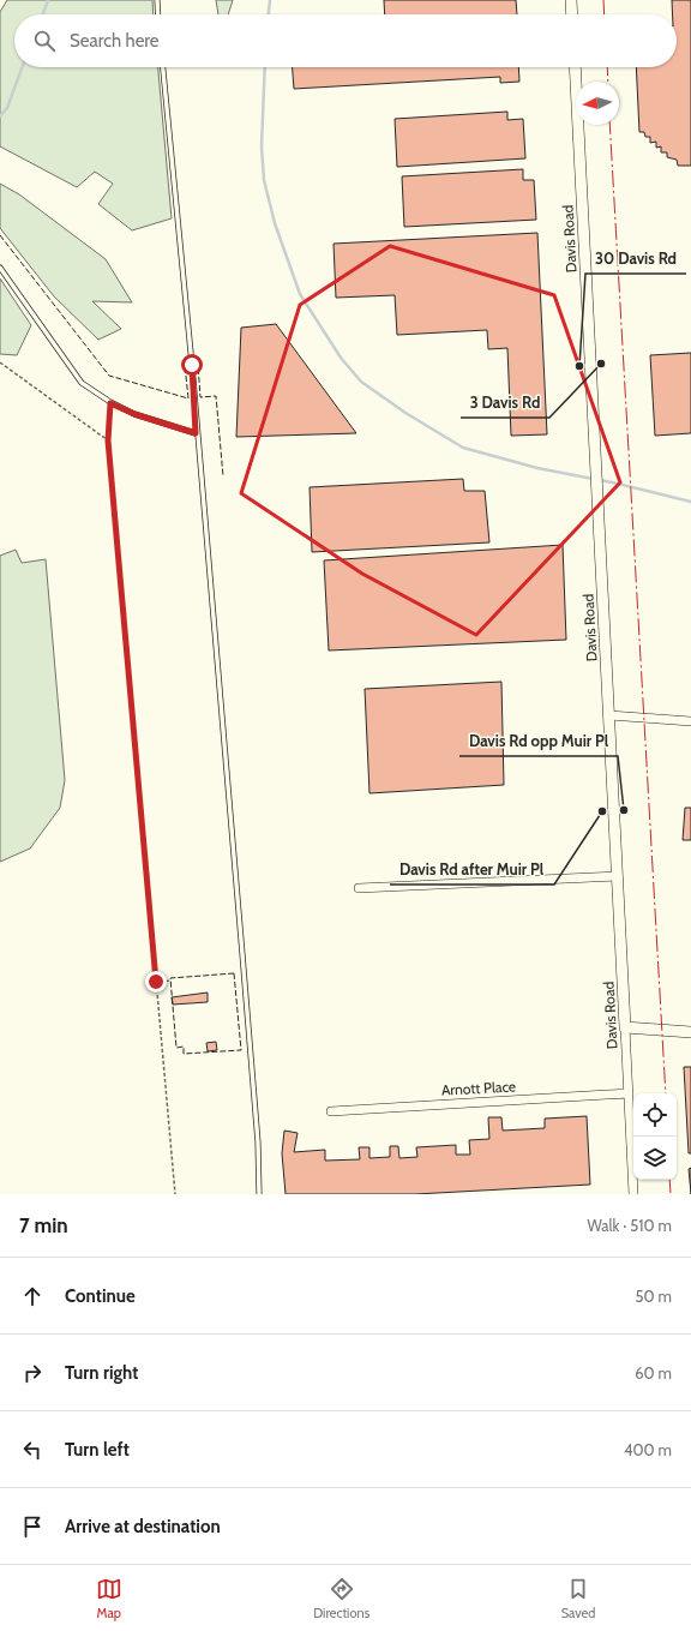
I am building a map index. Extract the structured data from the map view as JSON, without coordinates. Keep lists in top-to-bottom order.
{
  "streets": {
    "street": ["Davis Road", "Arnott Place"]
  },
  "crossings": [
    ["Davis Road", "Arnott Place"]
  ],
  "places": [
    "3 Davis Rd",
    "30 Davis Rd",
    "Davis Rd opp Muir Pl",
    "Davis Rd after Muir Pl"
  ],
  "north": "left",
  "page": {
    "search": "Search here",
    "heading": ["7 min", "Walk · 510 m"],
    "list": [
      ["Continue", "50 m"],
      ["Turn right", "60 m"],
      ["Turn left", "400 m"],
      "Arrive at destination"
    ],
    "nav": ["Map", "Directions", "Saved"]
  }
}
